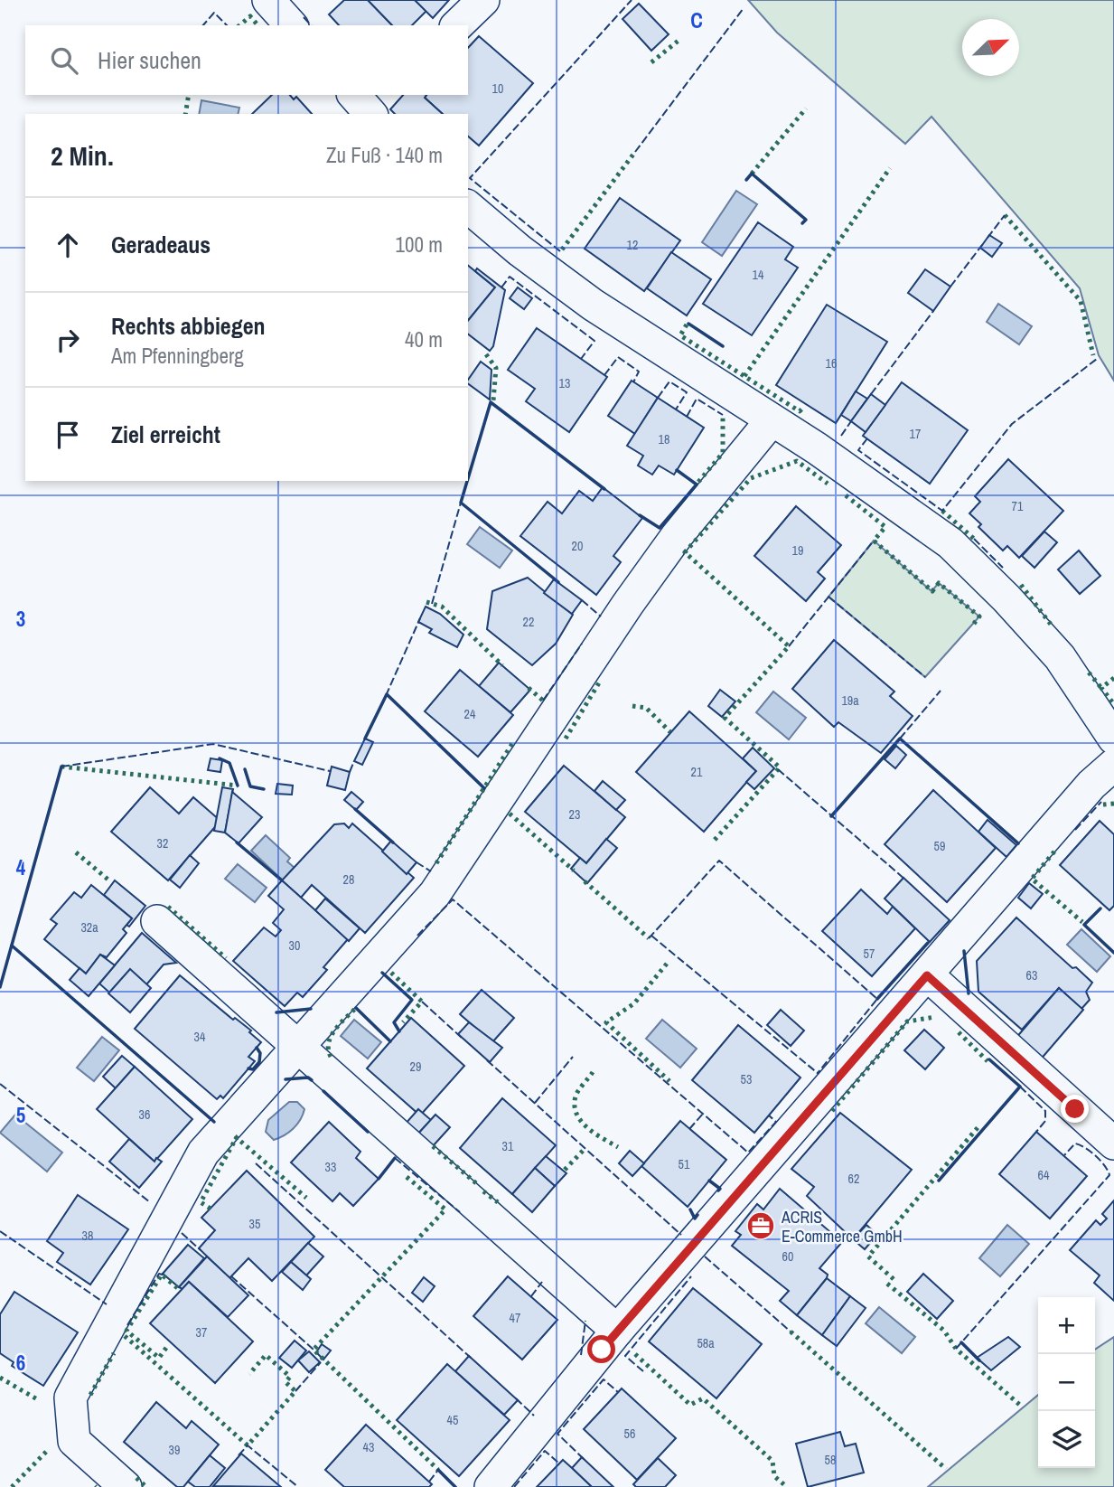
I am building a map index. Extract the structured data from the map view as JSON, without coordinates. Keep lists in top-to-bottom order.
{
  "places": {
    "office": ["ACRIS E-Commerce GmbH"]
  },
  "house_numbers": [
    "10",
    "12",
    "14",
    "16",
    "13",
    "17",
    "18",
    "71",
    "20",
    "19",
    "22",
    "19a",
    "24",
    "21",
    "23",
    "32",
    "59",
    "28",
    "32a",
    "30",
    "57",
    "63",
    "34",
    "29",
    "53",
    "36",
    "31",
    "51",
    "33",
    "64",
    "62",
    "35",
    "38",
    "60",
    "47",
    "37",
    "58a",
    "45",
    "56",
    "43",
    "39",
    "58"
  ],
  "north": "top right",
  "page": {
    "search": "Hier suchen",
    "heading": ["2 Min.", "Zu Fuß · 140 m"],
    "list": [
      ["Geradeaus", "100 m"],
      ["Rechts abbiegen", "Am Pfenningberg", "40 m"],
      "Ziel erreicht"
    ],
    "map_buttons": ["+", "−"]
  },
  "grid": {
    "columns": ["C"],
    "rows": [
      "3",
      "4",
      "5",
      "6"
    ]
  }
}
